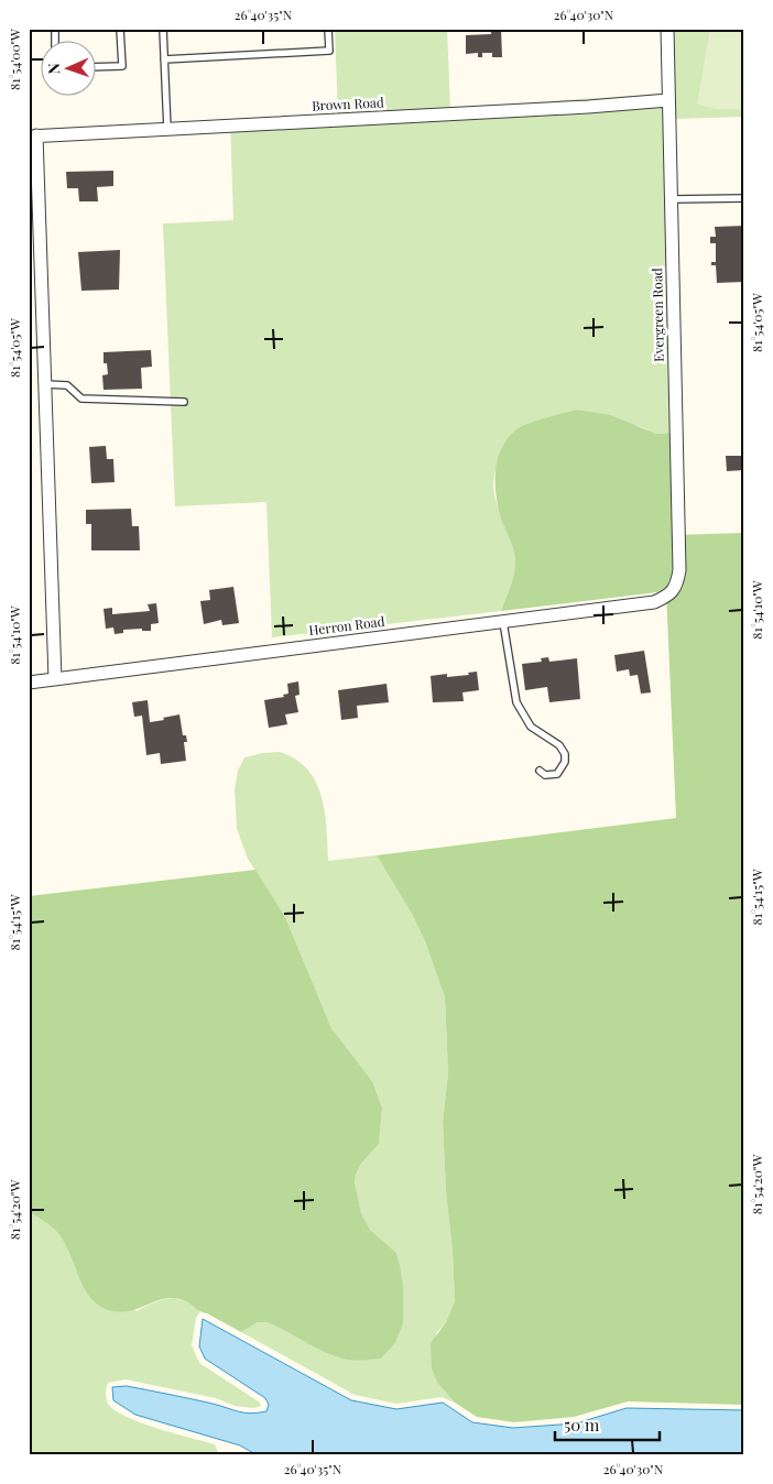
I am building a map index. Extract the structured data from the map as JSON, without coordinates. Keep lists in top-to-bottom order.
{
  "streets": {
    "street": ["Brown Road", "Evergreen Road", "Herron Road"]
  },
  "crossings": [
    ["Brown Road", "Evergreen Road"],
    ["Evergreen Road", "Herron Road"]
  ],
  "scale_bar": "50 m",
  "north": "left",
  "coordinates": [
    "26°40'35\"N",
    "26°40'30\"N",
    "81°54'00\"W",
    "81°54'05\"W",
    "81°54'10\"W",
    "81°54'15\"W",
    "81°54'20\"W"
  ]
}
